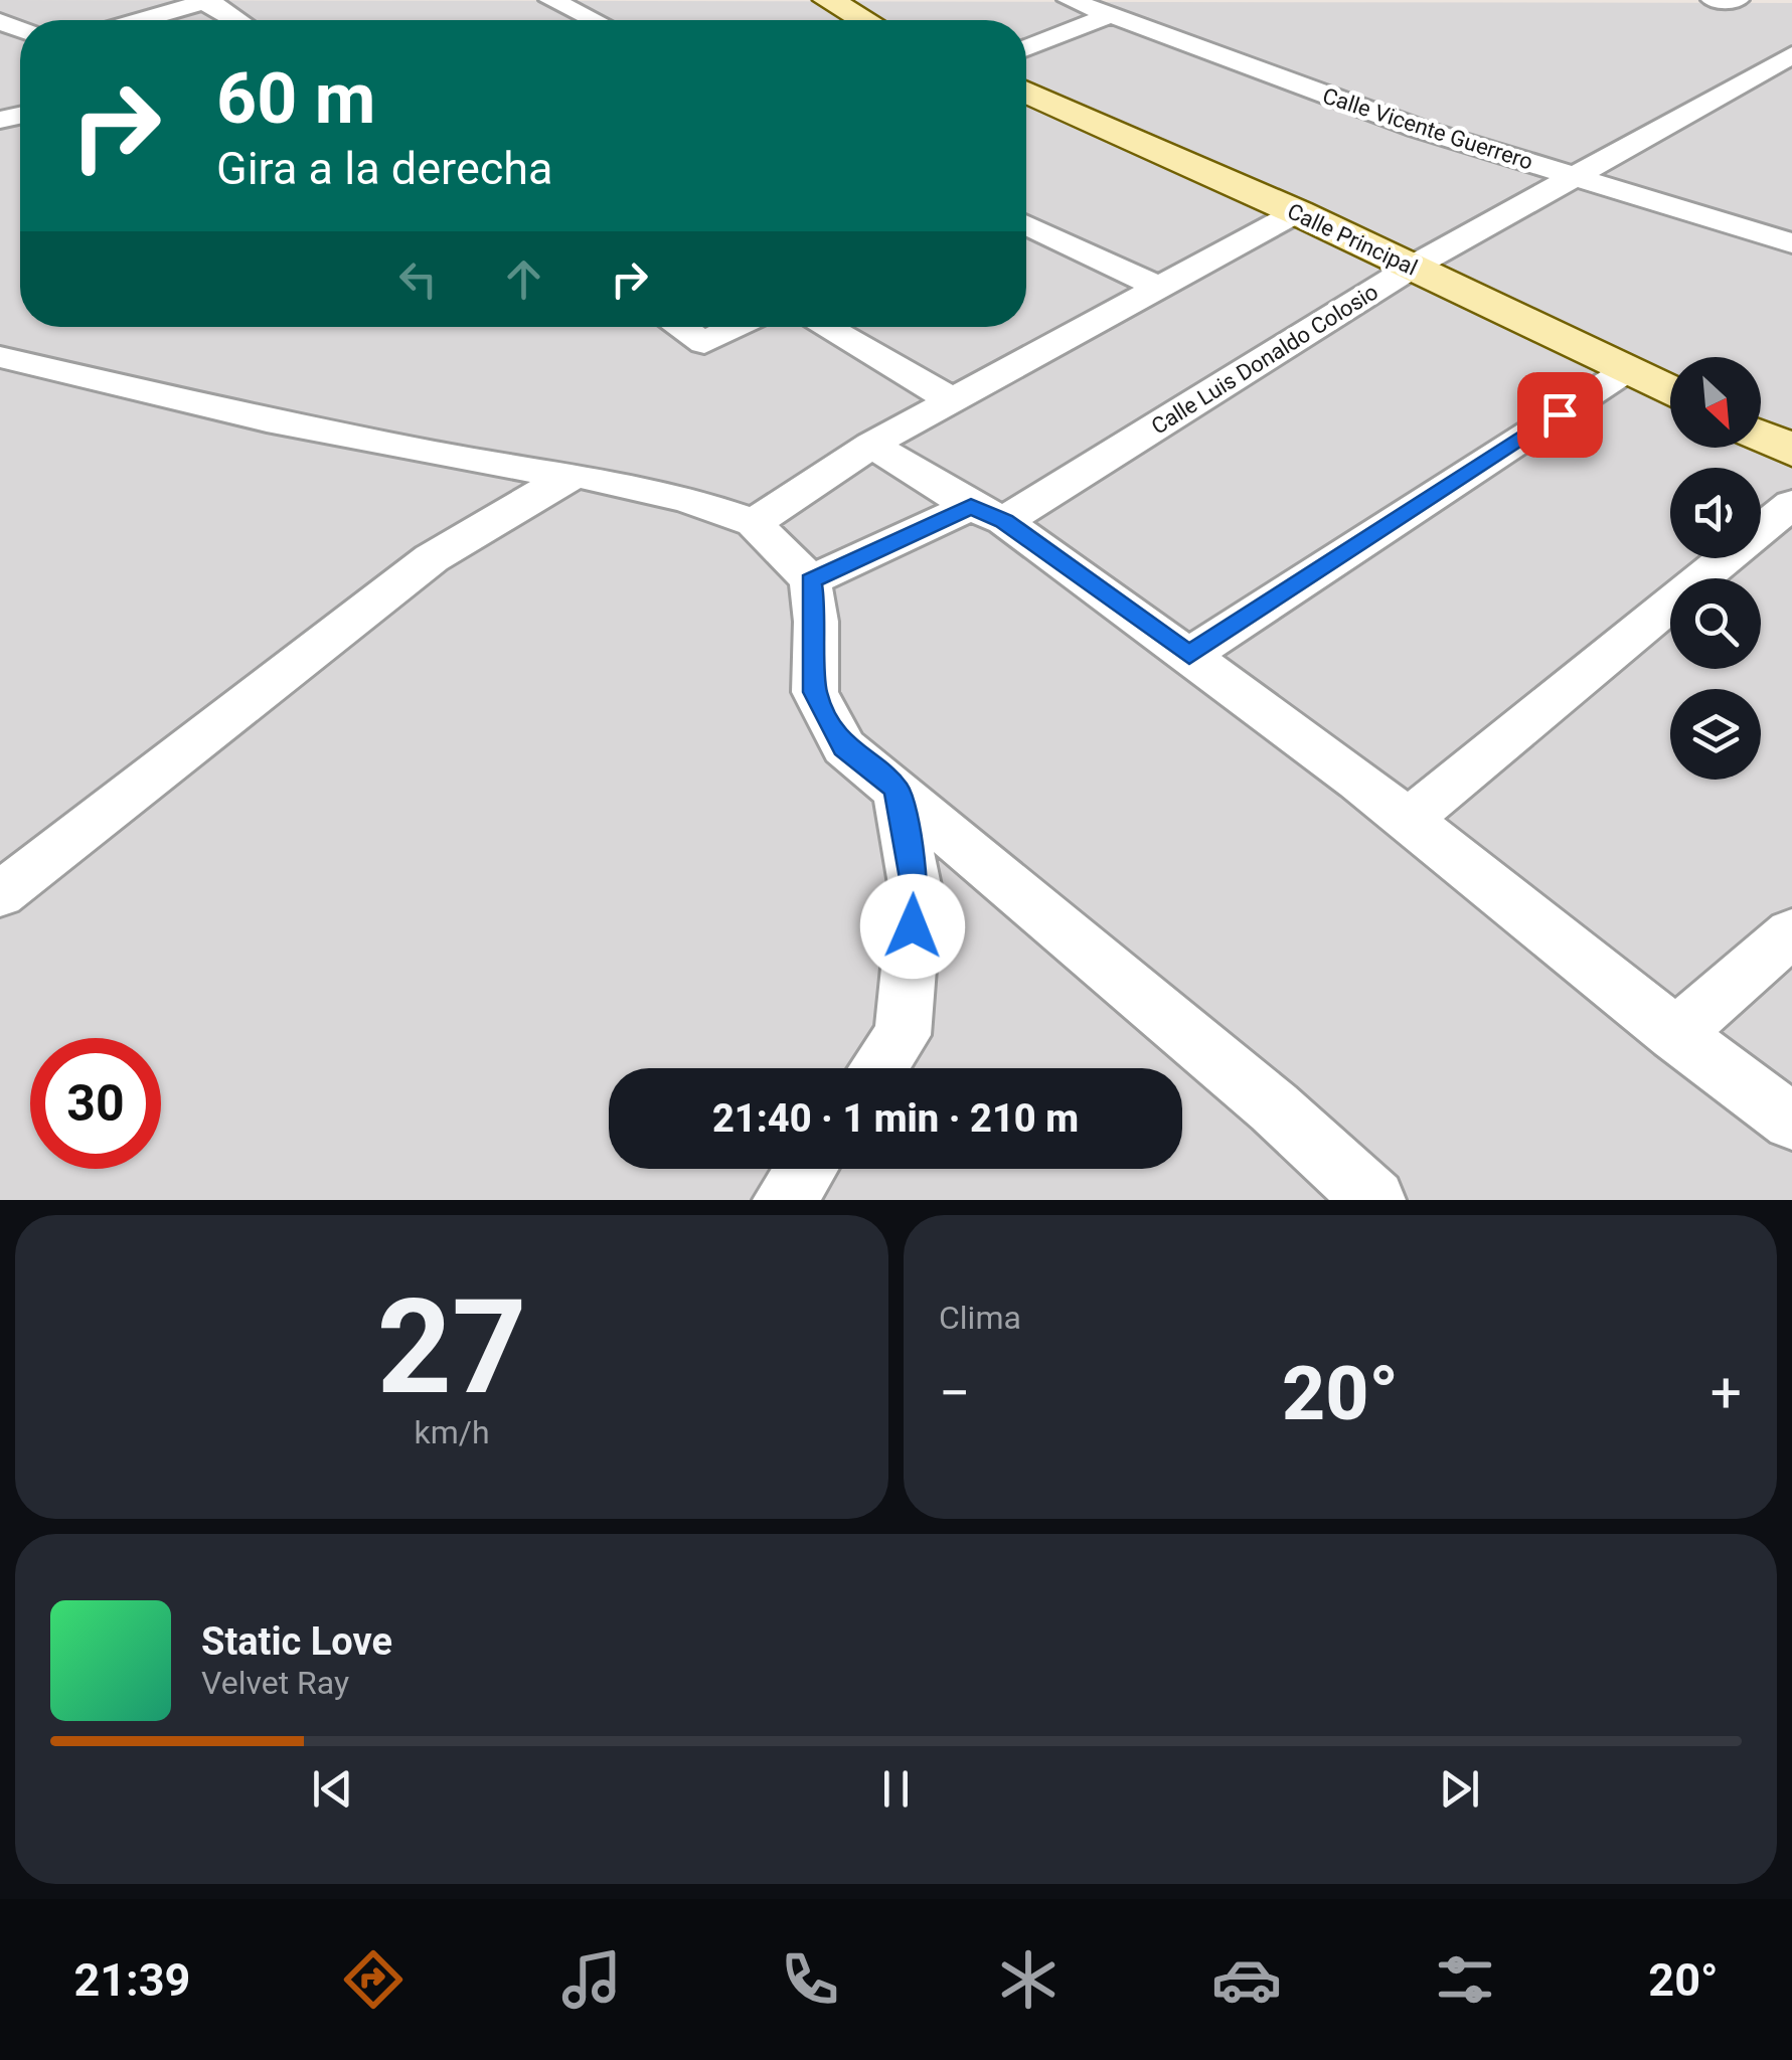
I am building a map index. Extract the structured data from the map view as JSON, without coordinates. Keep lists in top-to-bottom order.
{
  "streets": {
    "street": ["Calle Vicente Guerrero", "Calle Principal", "Calle Luis Donaldo Colosio"]
  },
  "crossings": [
    ["Calle Vicente Guerrero", "Calle Luis Donaldo Colosio"],
    ["Calle Principal", "Calle Luis Donaldo Colosio"]
  ],
  "north": "bottom right",
  "page": {
    "turn": ["60 m", "Gira a la derecha"],
    "limit": "30",
    "trip": "21:40 · 1 min · 210 m",
    "tile": [
      ["27", "km/h"],
      "Clima"
    ],
    "heat": ["−", "20°", "+"],
    "song": ["Static Love", "Velvet Ray"],
    "tabs": ["21:39", "20°"]
  }
}
